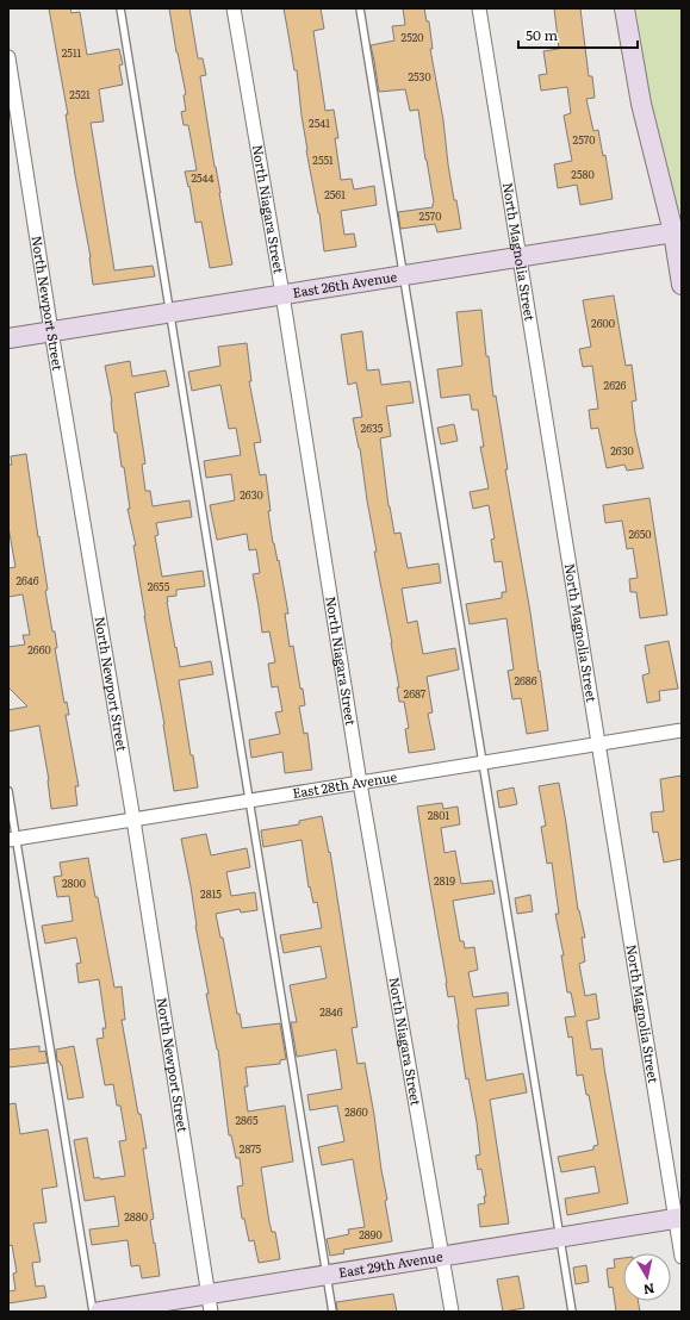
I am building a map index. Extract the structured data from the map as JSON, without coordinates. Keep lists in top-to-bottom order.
{
  "streets": {
    "street": [
      "North Niagara Street",
      "North Magnolia Street",
      "East 26th Avenue",
      "North Newport Street",
      "East 28th Avenue",
      "East 29th Avenue"
    ]
  },
  "crossings": [
    ["North Niagara Street", "East 26th Avenue"],
    ["North Niagara Street", "East 28th Avenue"],
    ["North Niagara Street", "East 29th Avenue"],
    ["North Magnolia Street", "East 26th Avenue"],
    ["North Magnolia Street", "East 28th Avenue"],
    ["North Magnolia Street", "East 29th Avenue"],
    ["East 26th Avenue", "North Newport Street"],
    ["North Newport Street", "East 28th Avenue"],
    ["North Newport Street", "East 29th Avenue"]
  ],
  "house_numbers": [
    "2520",
    "2511",
    "2530",
    "2521",
    "2541",
    "2570",
    "2551",
    "2580",
    "2544",
    "2561",
    "2570",
    "2600",
    "2626",
    "2635",
    "2630",
    "2630",
    "2650",
    "2646",
    "2655",
    "2660",
    "2686",
    "2687",
    "2801",
    "2819",
    "2800",
    "2815",
    "2846",
    "2860",
    "2865",
    "2875",
    "2880",
    "2890"
  ],
  "scale_bar": "50 m",
  "north": "bottom"
}
